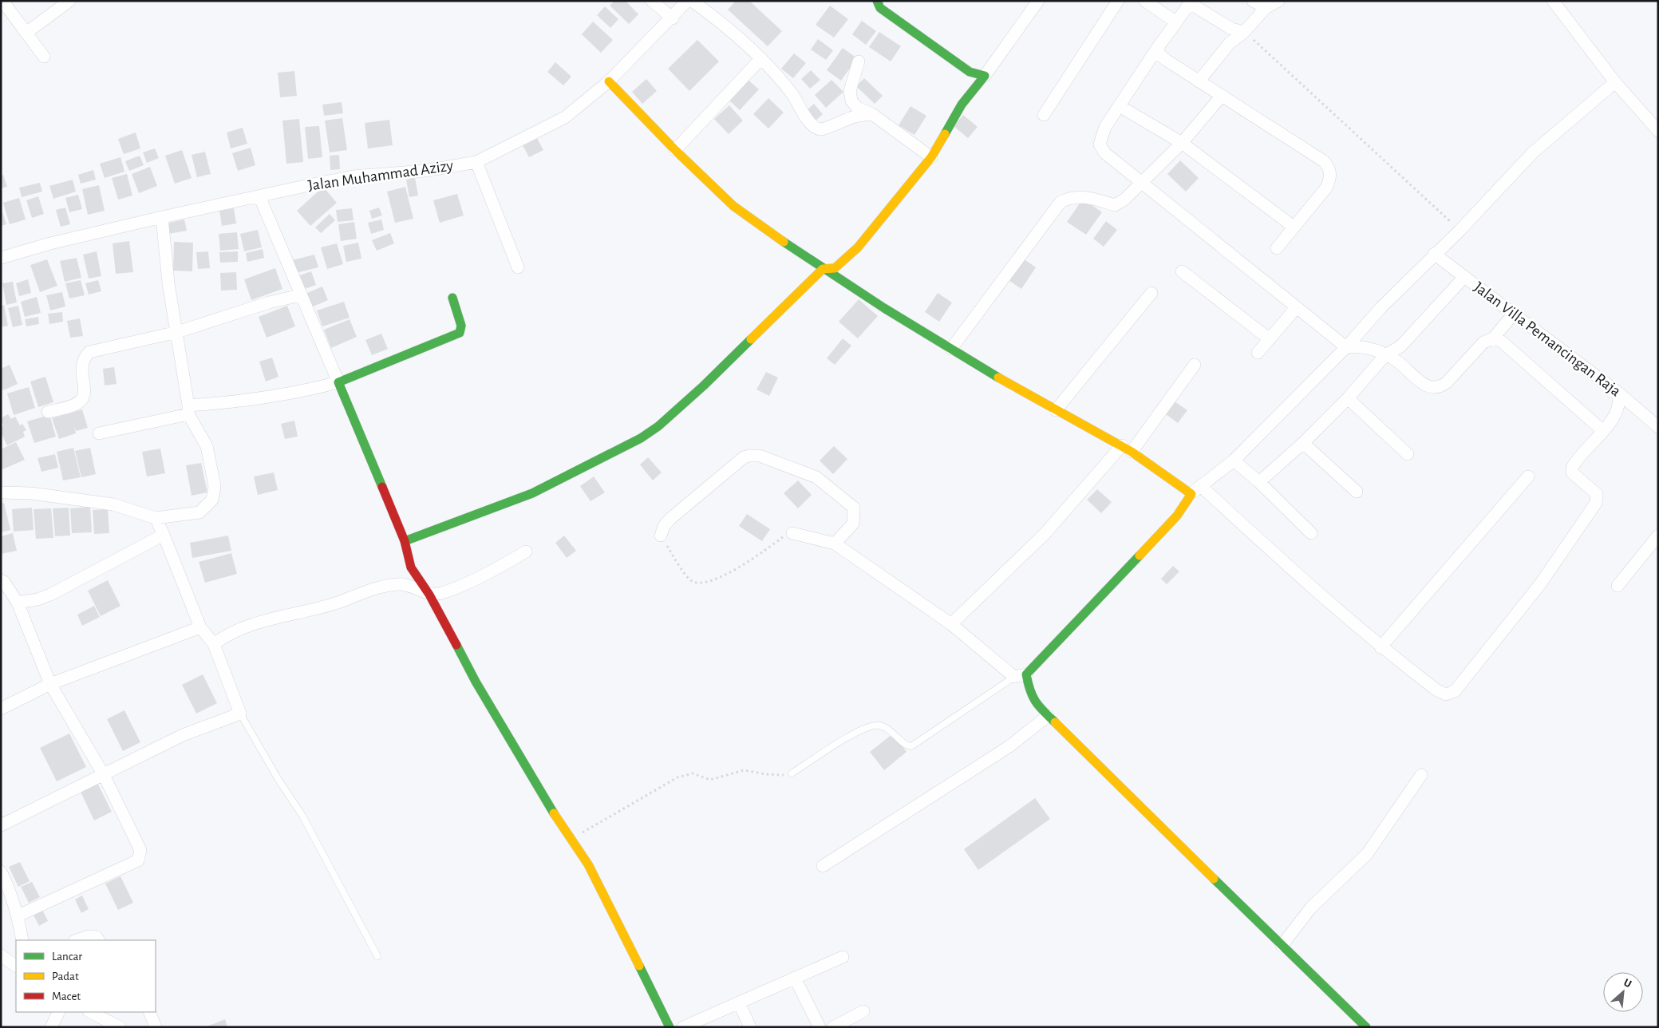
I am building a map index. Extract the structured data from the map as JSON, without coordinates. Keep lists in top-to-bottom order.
{
  "streets": {
    "street": ["Jalan Muhammad Azizy", "Jalan Villa Pemancingan Raja"]
  },
  "legend": ["Lancar", "Padat", "Macet"],
  "north": "top right"
}
